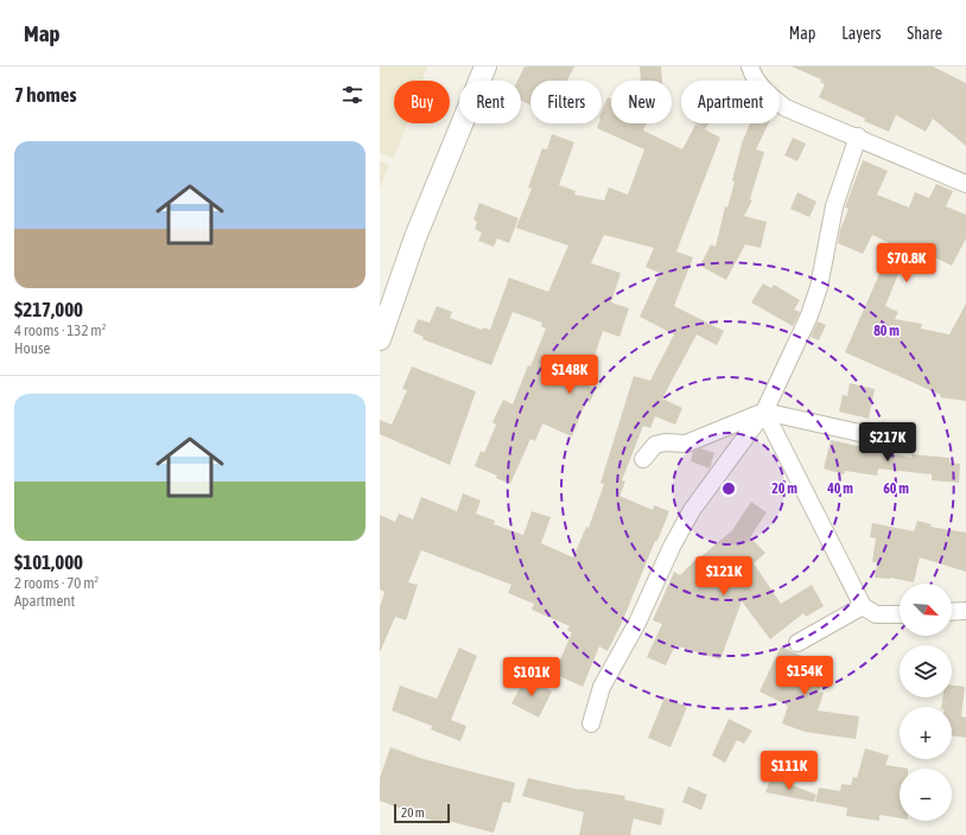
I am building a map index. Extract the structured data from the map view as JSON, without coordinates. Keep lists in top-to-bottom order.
{
  "scale_bar": "20 m",
  "north": "bottom right",
  "page": {
    "header": "Map",
    "nav": ["Map", "Layers", "Share"],
    "heading": "7 homes",
    "chip": [
      "Buy",
      "Rent",
      "Filters",
      "New",
      "Apartment"
    ],
    "list": [
      {
        "name": "$217,000",
        "note": "4 rooms · 132 m² · House"
      },
      {
        "name": "$101,000",
        "note": "2 rooms · 70 m² · Apartment"
      }
    ],
    "price": [
      "$70.8K",
      "$148K",
      "$217K",
      "$121K",
      "$154K",
      "$101K",
      "$111K"
    ],
    "map_buttons": ["+", "−"],
    "scale": "20 m"
  },
  "rings": [
    "80 m",
    "20 m",
    "40 m",
    "60 m"
  ]
}
